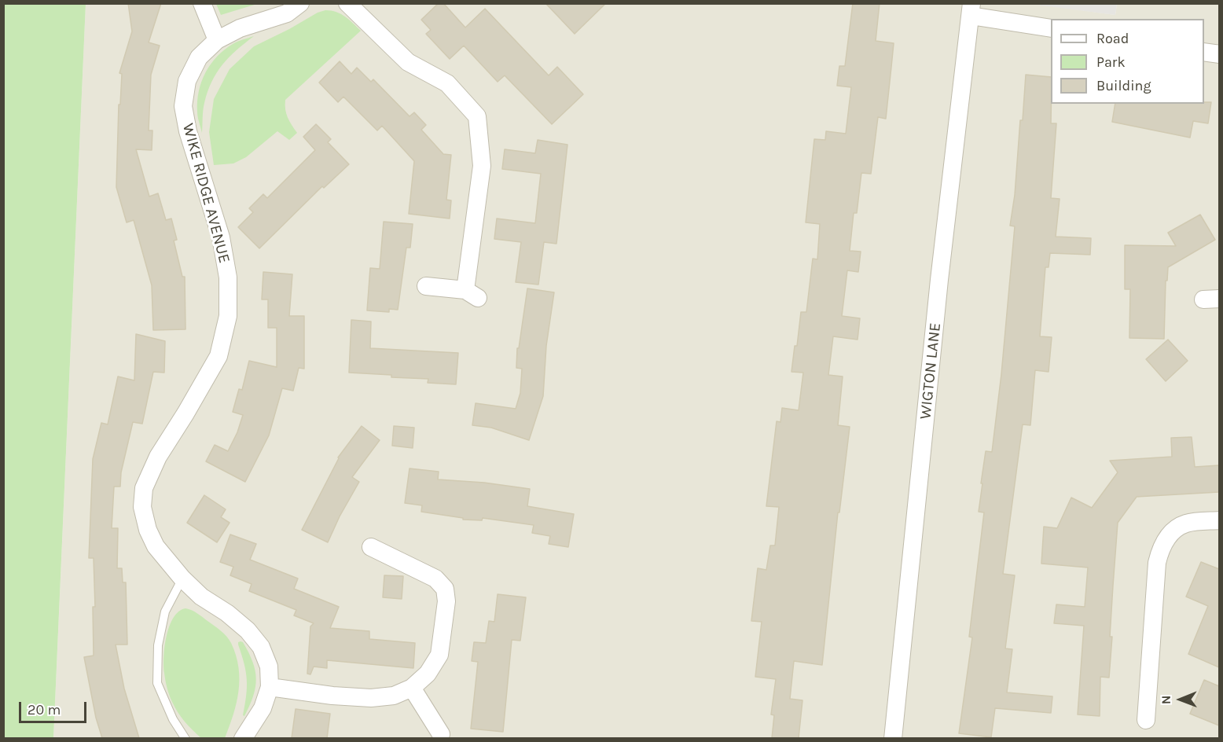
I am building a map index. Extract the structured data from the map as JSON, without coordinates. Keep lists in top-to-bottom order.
{
  "streets": {
    "street": ["WIKE RIDGE AVENUE", "WIGTON LANE"]
  },
  "legend": ["Road", "Park", "Building"],
  "scale_bar": "20 m",
  "north": "left"
}
